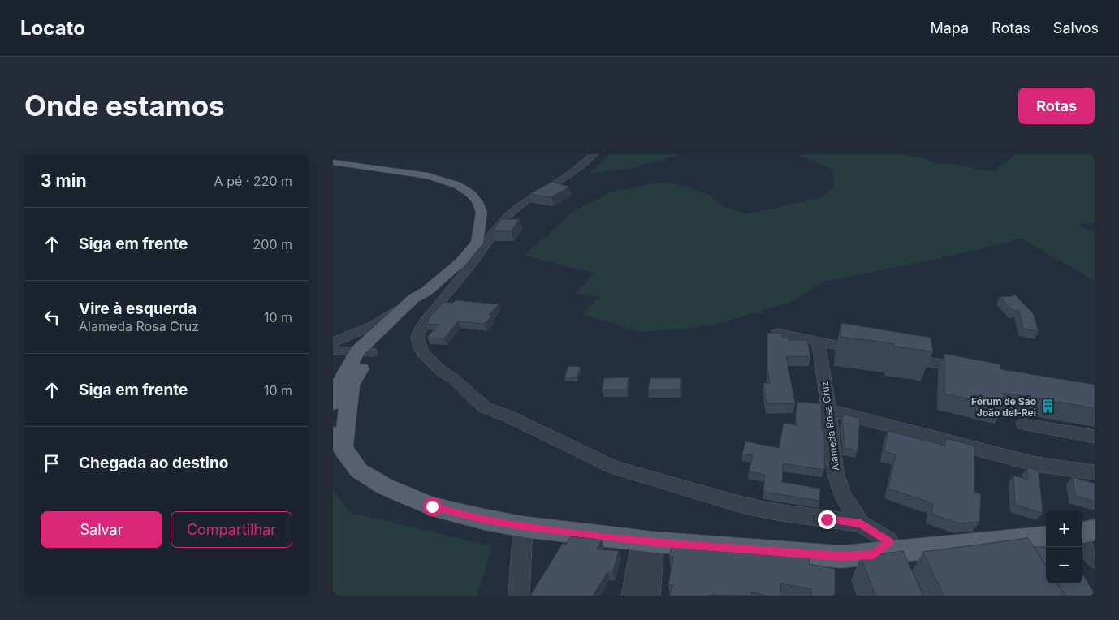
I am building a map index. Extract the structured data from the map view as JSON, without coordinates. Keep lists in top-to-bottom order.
{
  "streets": {
    "street": ["Alameda Rosa Cruz"]
  },
  "places": {
    "building": ["Fórum de São João del-Rei"]
  },
  "page": {
    "header": "Locato",
    "nav": ["Mapa", "Rotas", "Salvos"],
    "buttons": [
      "Rotas",
      ["Salvar", "Compartilhar"]
    ],
    "title": "Onde estamos",
    "heading": ["3 min", "A pé · 220 m"],
    "list": [
      ["Siga em frente", "200 m"],
      ["Vire à esquerda", "Alameda Rosa Cruz", "10 m"],
      ["Siga em frente", "10 m"],
      "Chegada ao destino"
    ],
    "map_buttons": ["+", "−"]
  }
}
